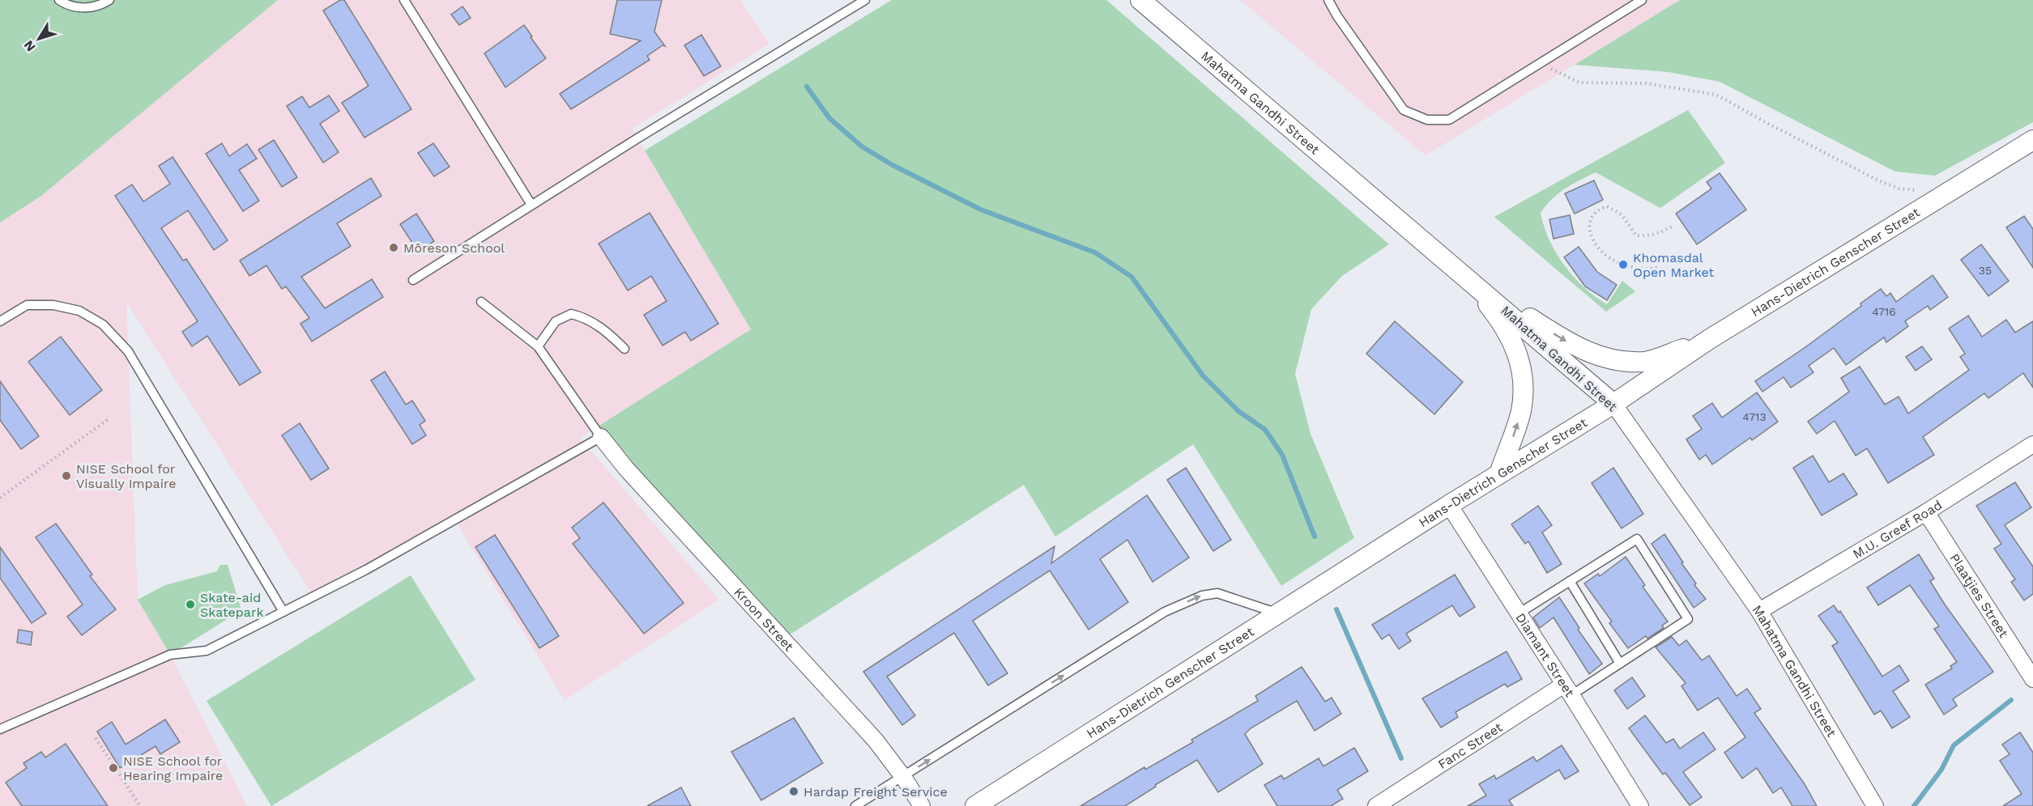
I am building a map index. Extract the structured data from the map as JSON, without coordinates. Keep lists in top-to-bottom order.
{
  "streets": {
    "street": [
      "Mahatma Gandhi Street",
      "Hans-Dietrich Genscher Street",
      "M.U. Greef Road",
      "Plaatjies Street",
      "Kroon Street",
      "Diamant Street",
      "Fanc Street"
    ]
  },
  "crossings": [
    ["Mahatma Gandhi Street", "Hans-Dietrich Genscher Street"],
    ["Mahatma Gandhi Street", "M.U. Greef Road"],
    ["Hans-Dietrich Genscher Street", "Diamant Street"],
    ["M.U. Greef Road", "Plaatjies Street"],
    ["Diamant Street", "Fanc Street"]
  ],
  "places": [
    "Môreson School",
    "Khomasdal Open Market",
    "NISE School for Visually Impaire",
    "Skate-aid Skatepark",
    "NISE School for Hearing Impaire",
    "Hardap Freight Service"
  ],
  "house_numbers": ["35", "4716", "4713"],
  "north": "bottom left"
}
